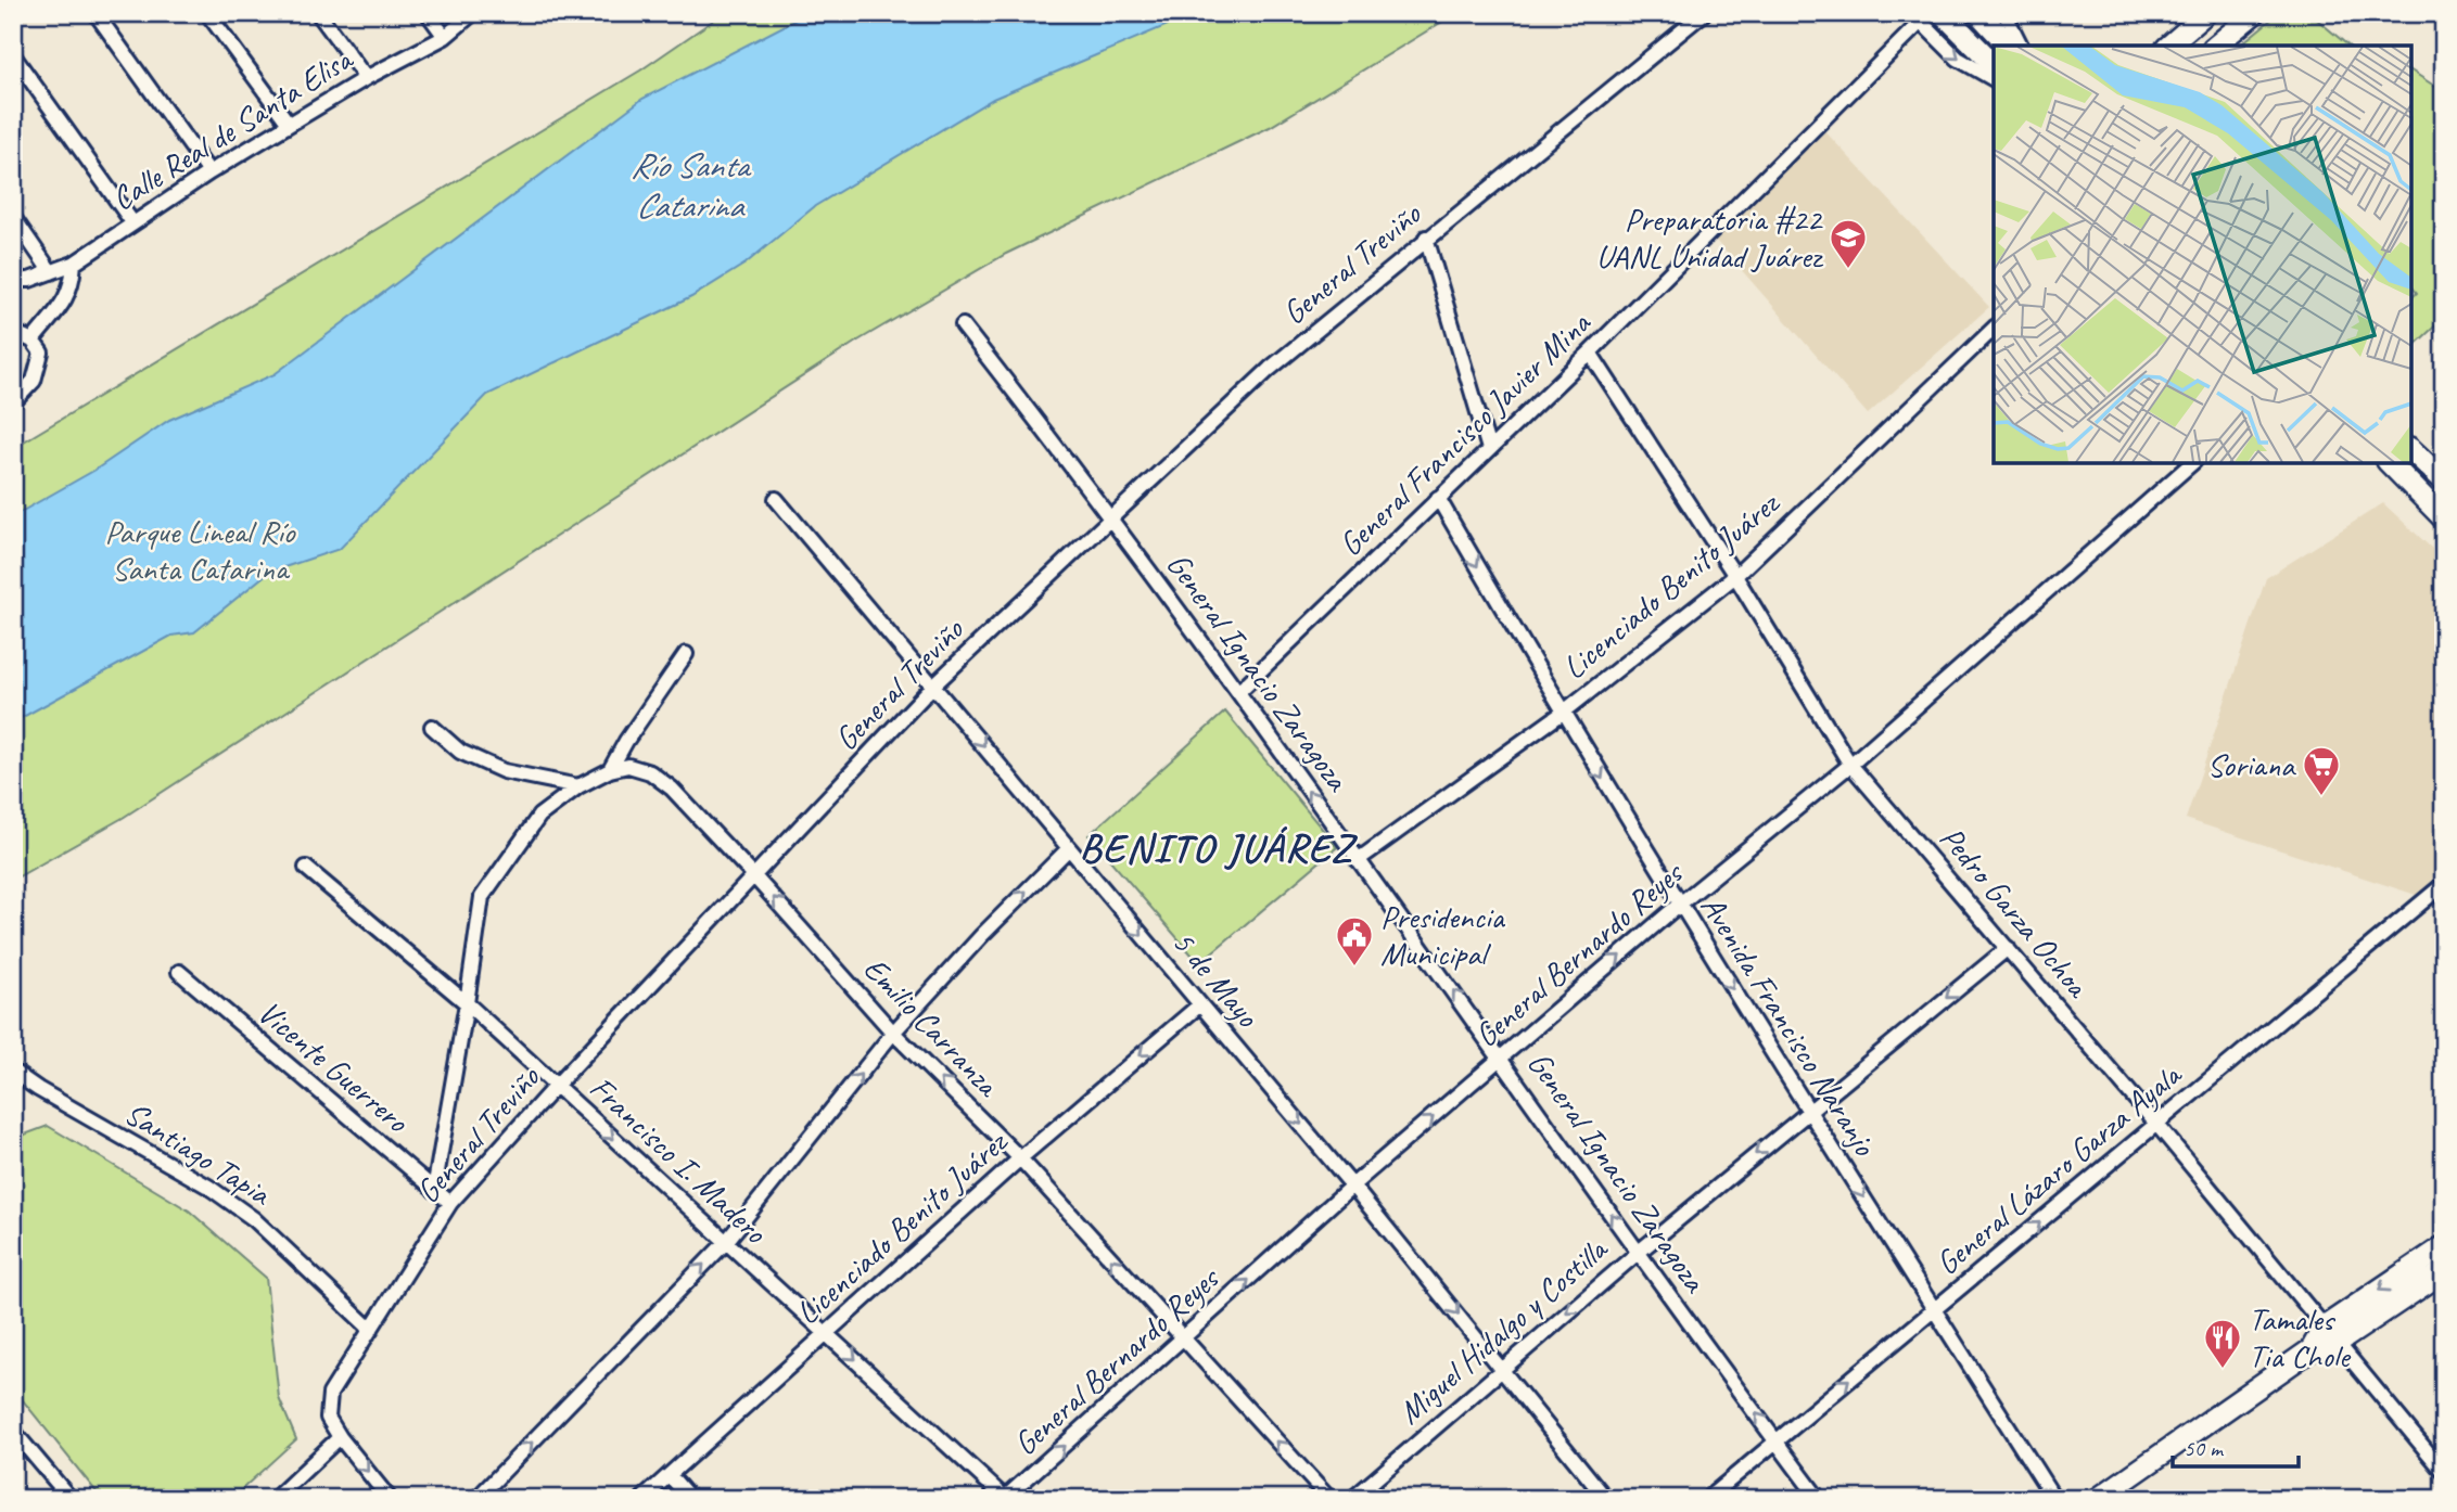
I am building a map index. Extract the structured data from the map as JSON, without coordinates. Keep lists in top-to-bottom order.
{
  "streets": {
    "street": [
      "Calle Real de Santa Elisa",
      "General Treviño",
      "General Francisco Javier Mina",
      "Licenciado Benito Juárez",
      "General Ignacio Zaragoza",
      "Pedro Garza Ochoa",
      "General Bernardo Reyes",
      "5 de Mayo",
      "Avenida Francisco Naranjo",
      "Emilio Carranza",
      "Vicente Guerrero",
      "Santiago Tapia",
      "Francisco I. Madero",
      "General Lázaro Garza Ayala",
      "Miguel Hidalgo y Costilla"
    ]
  },
  "crossings": [
    ["General Treviño", "General Ignacio Zaragoza"],
    ["General Treviño", "5 de Mayo"],
    ["General Treviño", "Emilio Carranza"],
    ["General Treviño", "Vicente Guerrero"],
    ["General Treviño", "Santiago Tapia"],
    ["General Treviño", "Francisco I. Madero"],
    ["General Francisco Javier Mina", "General Ignacio Zaragoza"],
    ["General Francisco Javier Mina", "Pedro Garza Ochoa"],
    ["General Francisco Javier Mina", "Avenida Francisco Naranjo"],
    ["Licenciado Benito Juárez", "General Ignacio Zaragoza"],
    ["Licenciado Benito Juárez", "Pedro Garza Ochoa"],
    ["Licenciado Benito Juárez", "5 de Mayo"],
    ["Licenciado Benito Juárez", "Avenida Francisco Naranjo"],
    ["Licenciado Benito Juárez", "Emilio Carranza"],
    ["Licenciado Benito Juárez", "Francisco I. Madero"],
    ["General Ignacio Zaragoza", "General Bernardo Reyes"],
    ["General Ignacio Zaragoza", "General Lázaro Garza Ayala"],
    ["General Ignacio Zaragoza", "Miguel Hidalgo y Costilla"],
    ["Pedro Garza Ochoa", "General Bernardo Reyes"],
    ["Pedro Garza Ochoa", "General Lázaro Garza Ayala"],
    ["Pedro Garza Ochoa", "Miguel Hidalgo y Costilla"],
    ["General Bernardo Reyes", "5 de Mayo"],
    ["General Bernardo Reyes", "Avenida Francisco Naranjo"],
    ["General Bernardo Reyes", "Emilio Carranza"],
    ["General Bernardo Reyes", "Francisco I. Madero"],
    ["5 de Mayo", "Miguel Hidalgo y Costilla"],
    ["Avenida Francisco Naranjo", "General Lázaro Garza Ayala"],
    ["Avenida Francisco Naranjo", "Miguel Hidalgo y Costilla"],
    ["Emilio Carranza", "Vicente Guerrero"],
    ["Emilio Carranza", "Francisco I. Madero"]
  ],
  "one_way": [
    "General Ignacio Zaragoza",
    "General Bernardo Reyes",
    "5 de Mayo",
    "Avenida Francisco Naranjo",
    "Emilio Carranza",
    "Francisco I. Madero",
    "General Lázaro Garza Ayala",
    "Miguel Hidalgo y Costilla"
  ],
  "districts": ["BENITO JUÁREZ"],
  "water": ["Río Santa Catarina"],
  "parks": ["Parque Lineal Río Santa Catarina"],
  "places": {
    "school or university": ["Preparatoria #22 UANL Unidad Juárez"],
    "supermarket": ["Soriana"],
    "public building": ["Presidencia Municipal"],
    "restaurant": ["Tamales Tia Chole"]
  },
  "scale_bar": "50 m"
}
